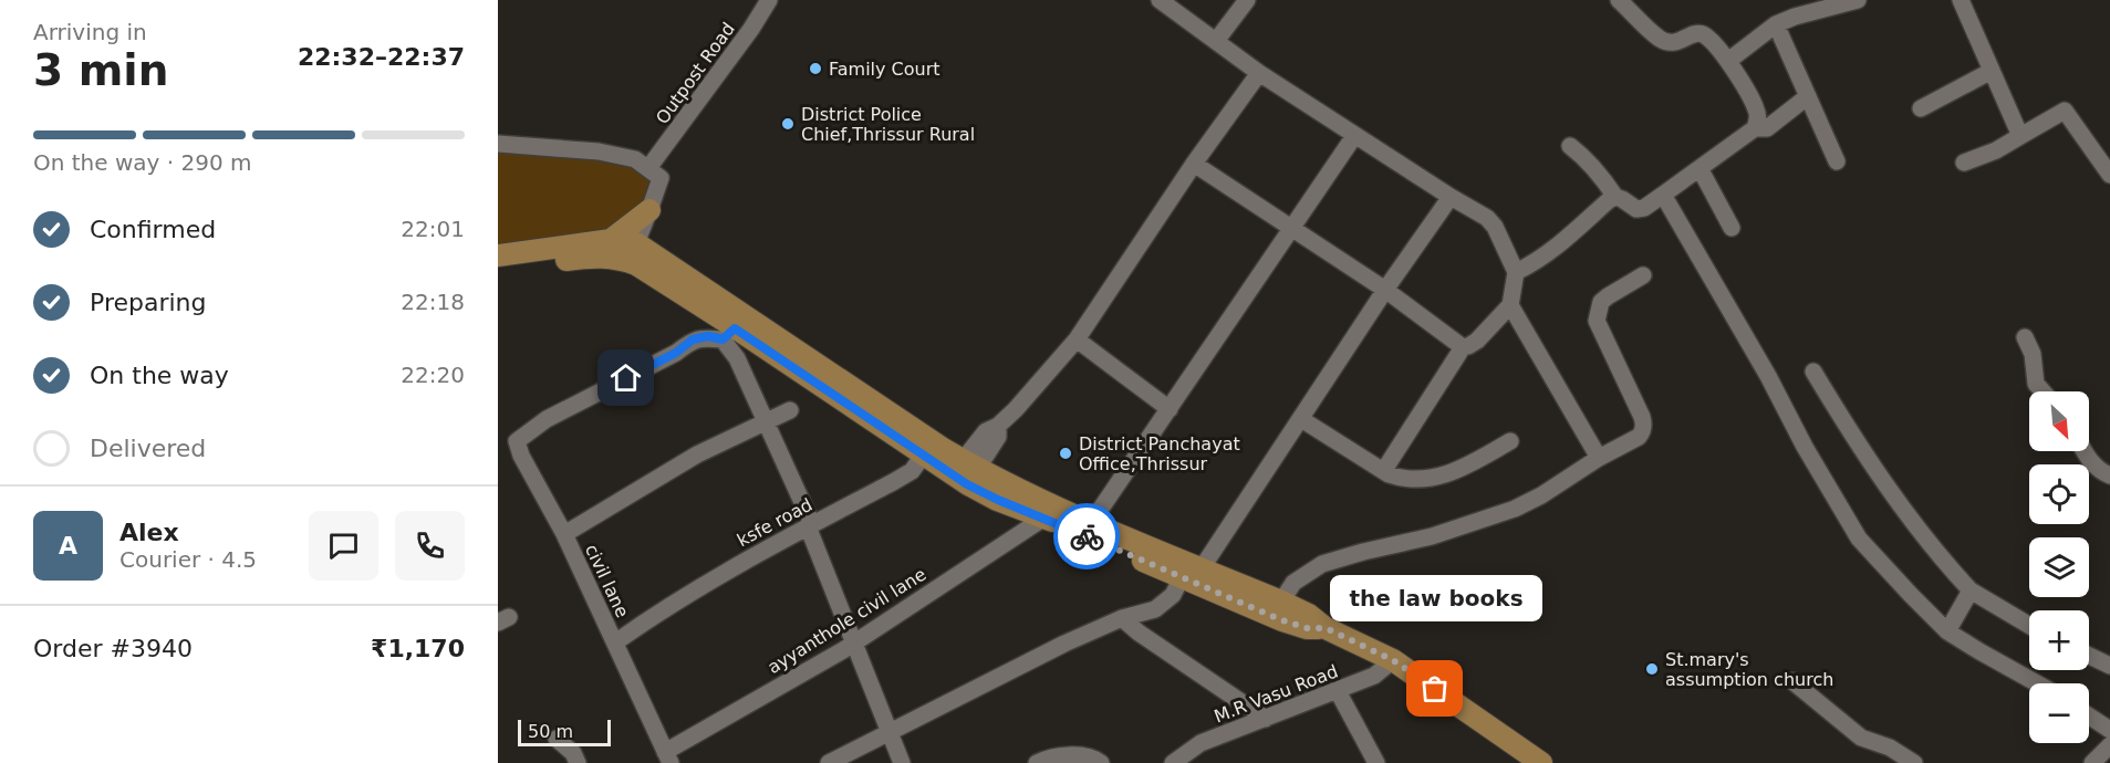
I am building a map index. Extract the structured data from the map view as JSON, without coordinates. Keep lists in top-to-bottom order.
{
  "streets": {
    "street": [
      "Outpost Road",
      "ksfe road",
      "civil lane",
      "ayyanthole civil lane",
      "M.R Vasu Road"
    ]
  },
  "crossings": [
    ["ksfe road", "civil lane"],
    ["civil lane", "ayyanthole civil lane"]
  ],
  "places": [
    "Family Court",
    "District Police Chief,Thrissur Rural",
    "District Panchayat Office,Thrissur",
    "St.mary's assumption church",
    "the law books"
  ],
  "scale_bar": "50 m",
  "north": "bottom right",
  "page": {
    "heading": ["3 min", "Arriving in", "22:32–22:37"],
    "panel": [
      "Alex",
      "Courier · 4.5",
      "Order #3940",
      "₹1,170"
    ],
    "bar": "On the way · 290 m",
    "list": [
      ["Confirmed", "22:01"],
      ["Preparing", "22:18"],
      ["On the way", "22:20"],
      "Delivered"
    ],
    "map_buttons": ["+", "−"],
    "round": "A",
    "bubble": "the law books",
    "scale": "50 m"
  }
}
